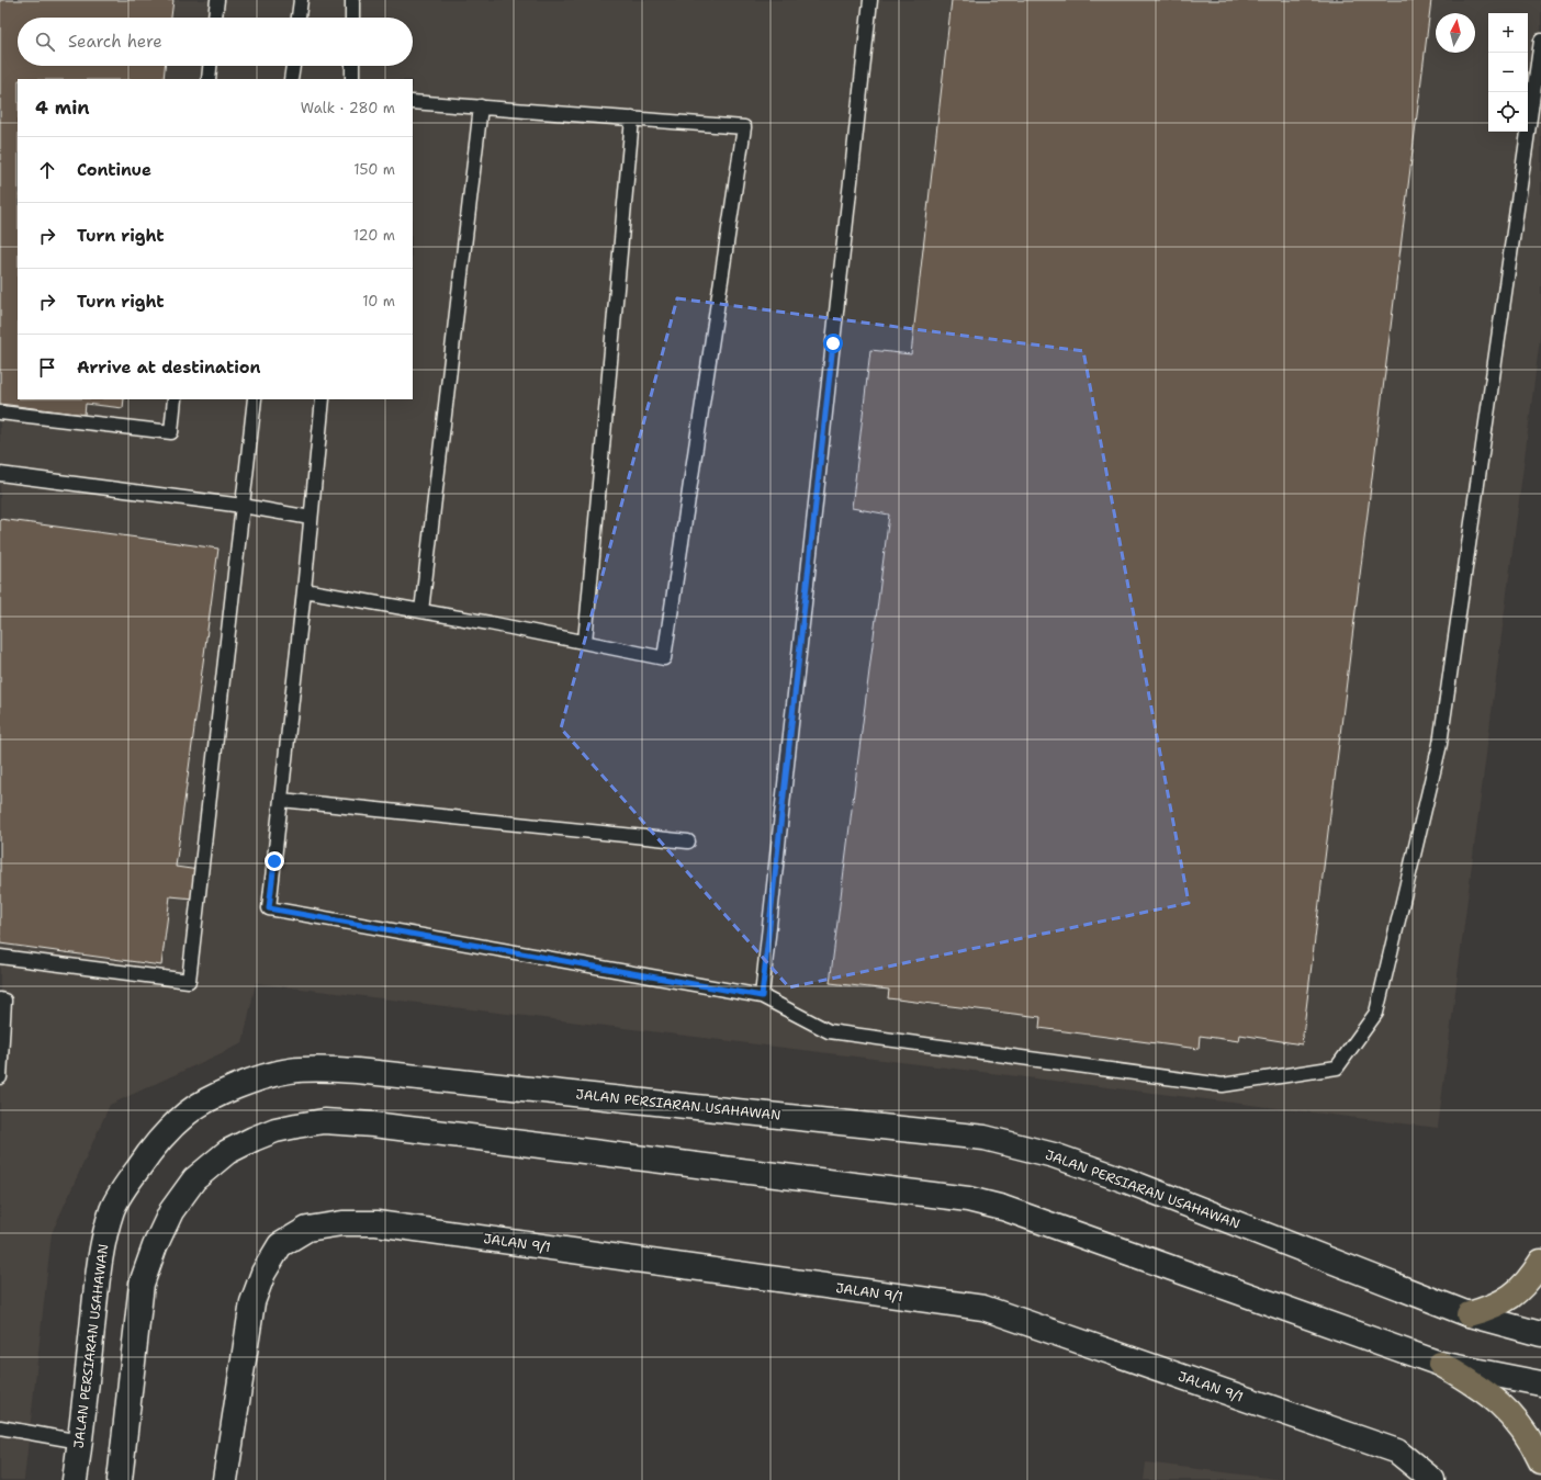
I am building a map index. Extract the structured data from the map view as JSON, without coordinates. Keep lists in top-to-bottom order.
{
  "streets": {
    "street": ["JALAN PERSIARAN USAHAWAN", "JALAN 9/1"]
  },
  "north": "top",
  "page": {
    "map_buttons": ["+", "−"],
    "search": "Search here",
    "heading": ["4 min", "Walk · 280 m"],
    "list": [
      ["Continue", "150 m"],
      ["Turn right", "120 m"],
      ["Turn right", "10 m"],
      "Arrive at destination"
    ]
  }
}
